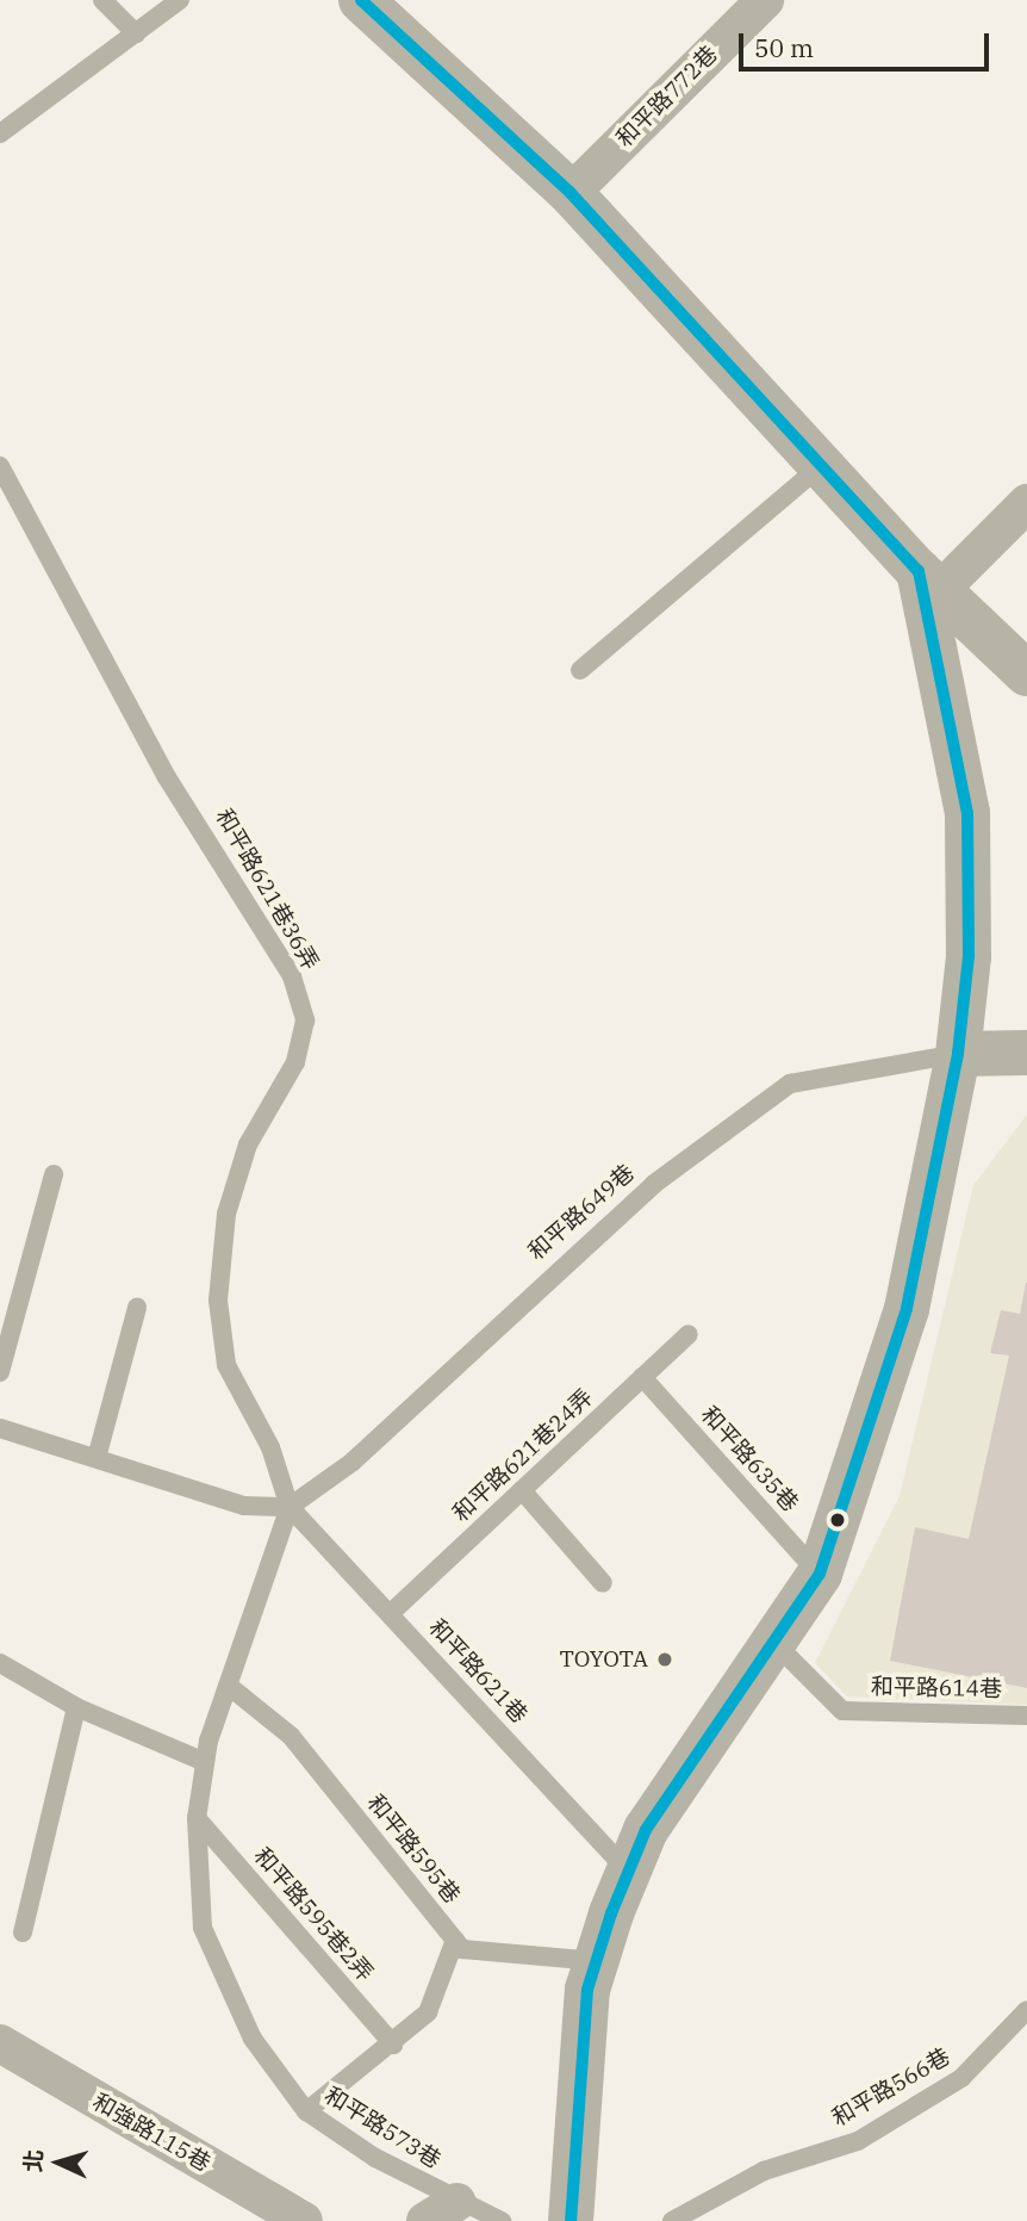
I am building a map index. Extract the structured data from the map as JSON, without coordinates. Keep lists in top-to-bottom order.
{
  "streets": {
    "street": ["和平路772巷", "和強路115巷"],
    "lane": [
      "和平路621巷36弄",
      "和平路649巷",
      "和平路621巷24弄",
      "和平路635巷",
      "和平路621巷",
      "和平路614巷",
      "和平路595巷",
      "和平路595巷2弄",
      "和平路566巷",
      "和平路573巷"
    ]
  },
  "crossings": [
    ["和平路621巷36弄", "和平路649巷"],
    ["和平路621巷36弄", "和平路621巷"],
    ["和平路621巷36弄", "和平路573巷"],
    ["和平路649巷", "和平路621巷"],
    ["和平路649巷", "和平路573巷"],
    ["和平路621巷24弄", "和平路635巷"],
    ["和平路621巷24弄", "和平路621巷"],
    ["和平路621巷", "和平路573巷"],
    ["和平路595巷", "和平路573巷"],
    ["和平路595巷2弄", "和平路573巷"]
  ],
  "places": ["TOYOTA"],
  "scale_bar": "50 m",
  "north": "left"
}
